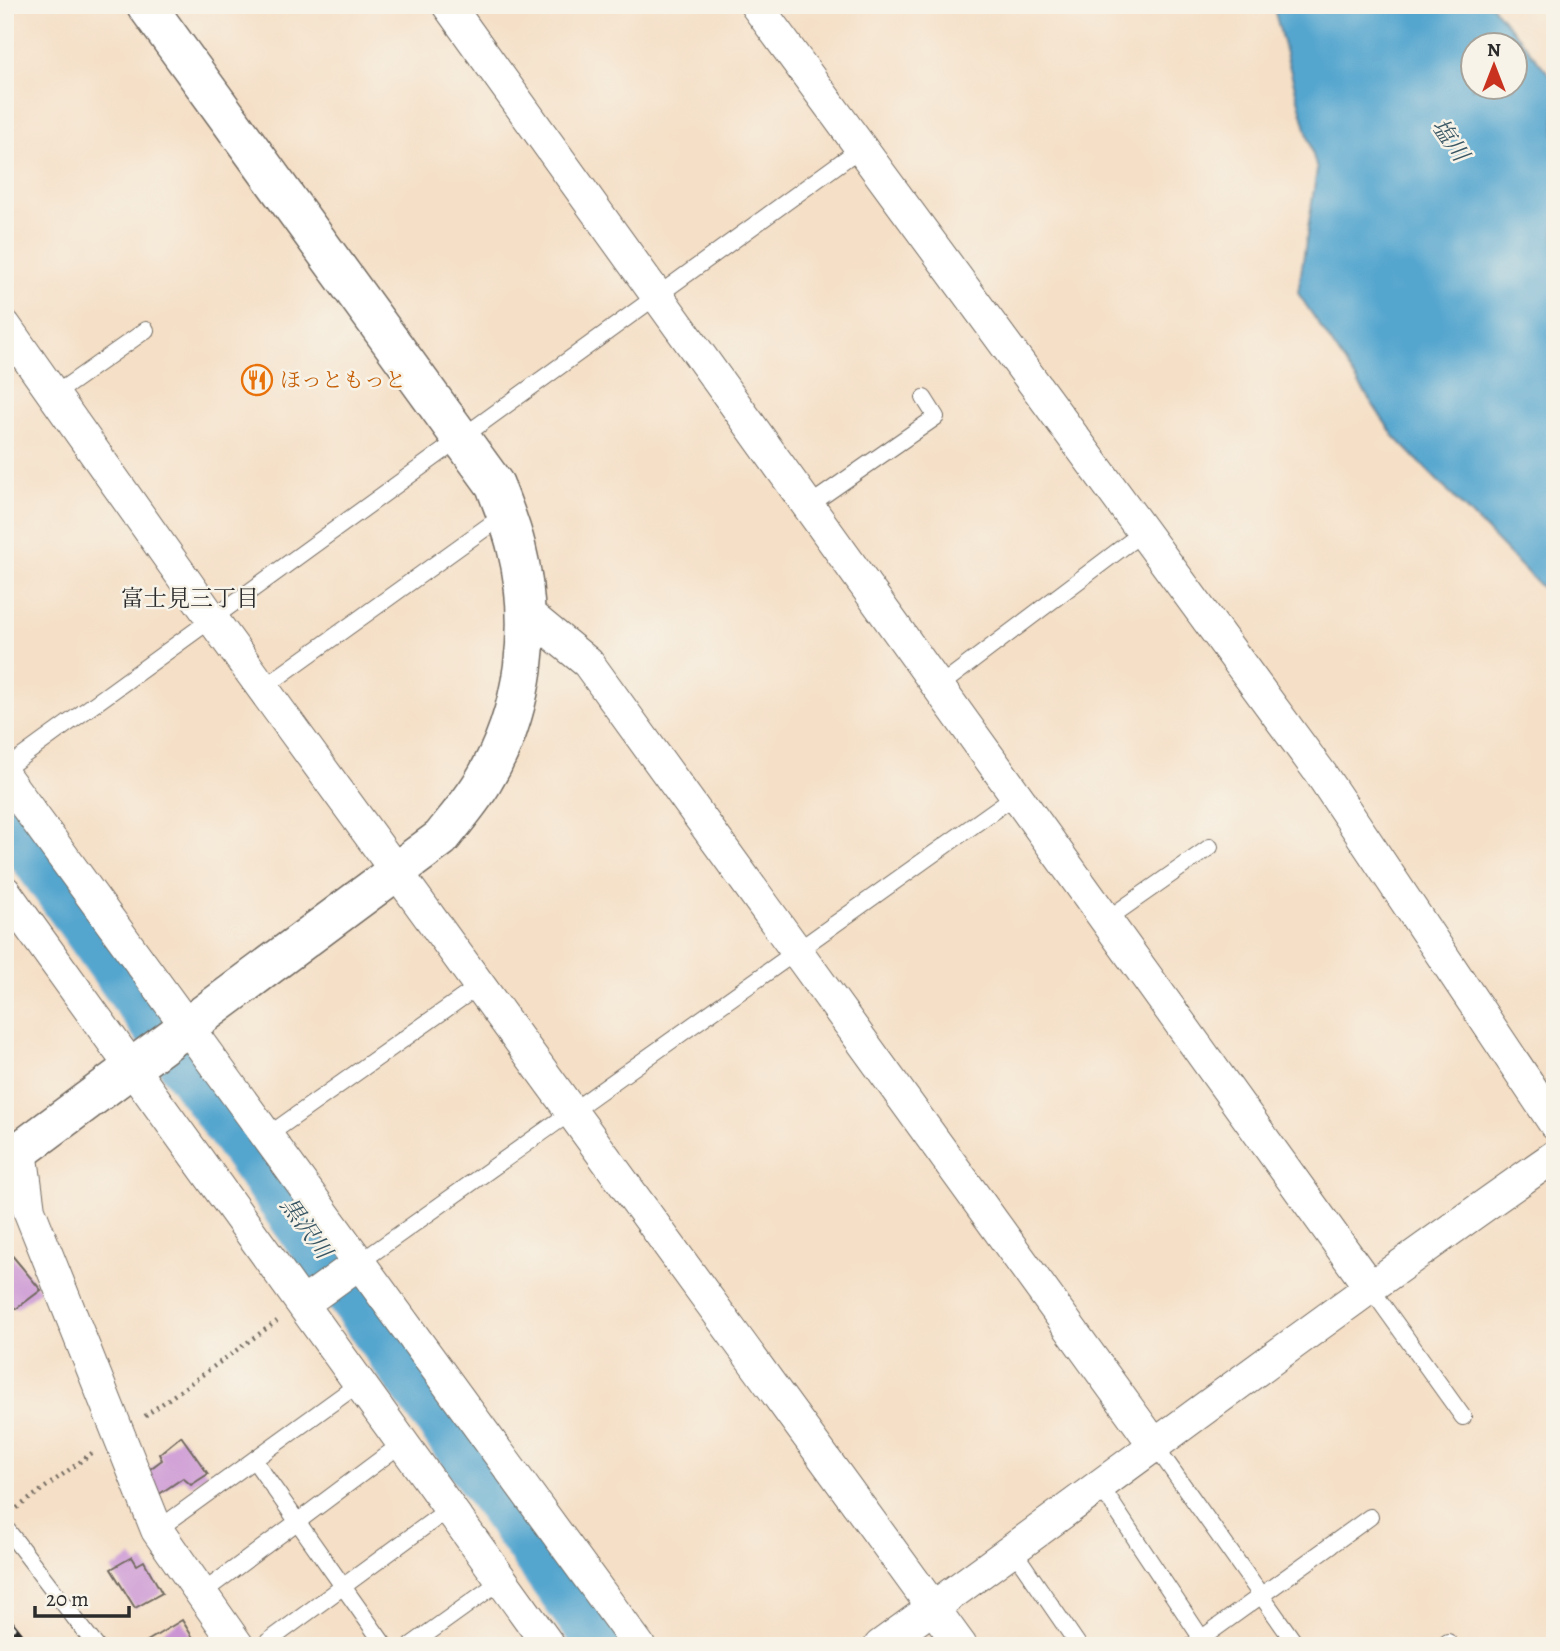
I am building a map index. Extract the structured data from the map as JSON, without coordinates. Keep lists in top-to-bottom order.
{
  "districts": ["富士見三丁目"],
  "water": ["塩川", "黒沢川"],
  "places": {
    "restaurant": ["ほっともっと"]
  },
  "scale_bar": "20 m",
  "north": "top"
}
